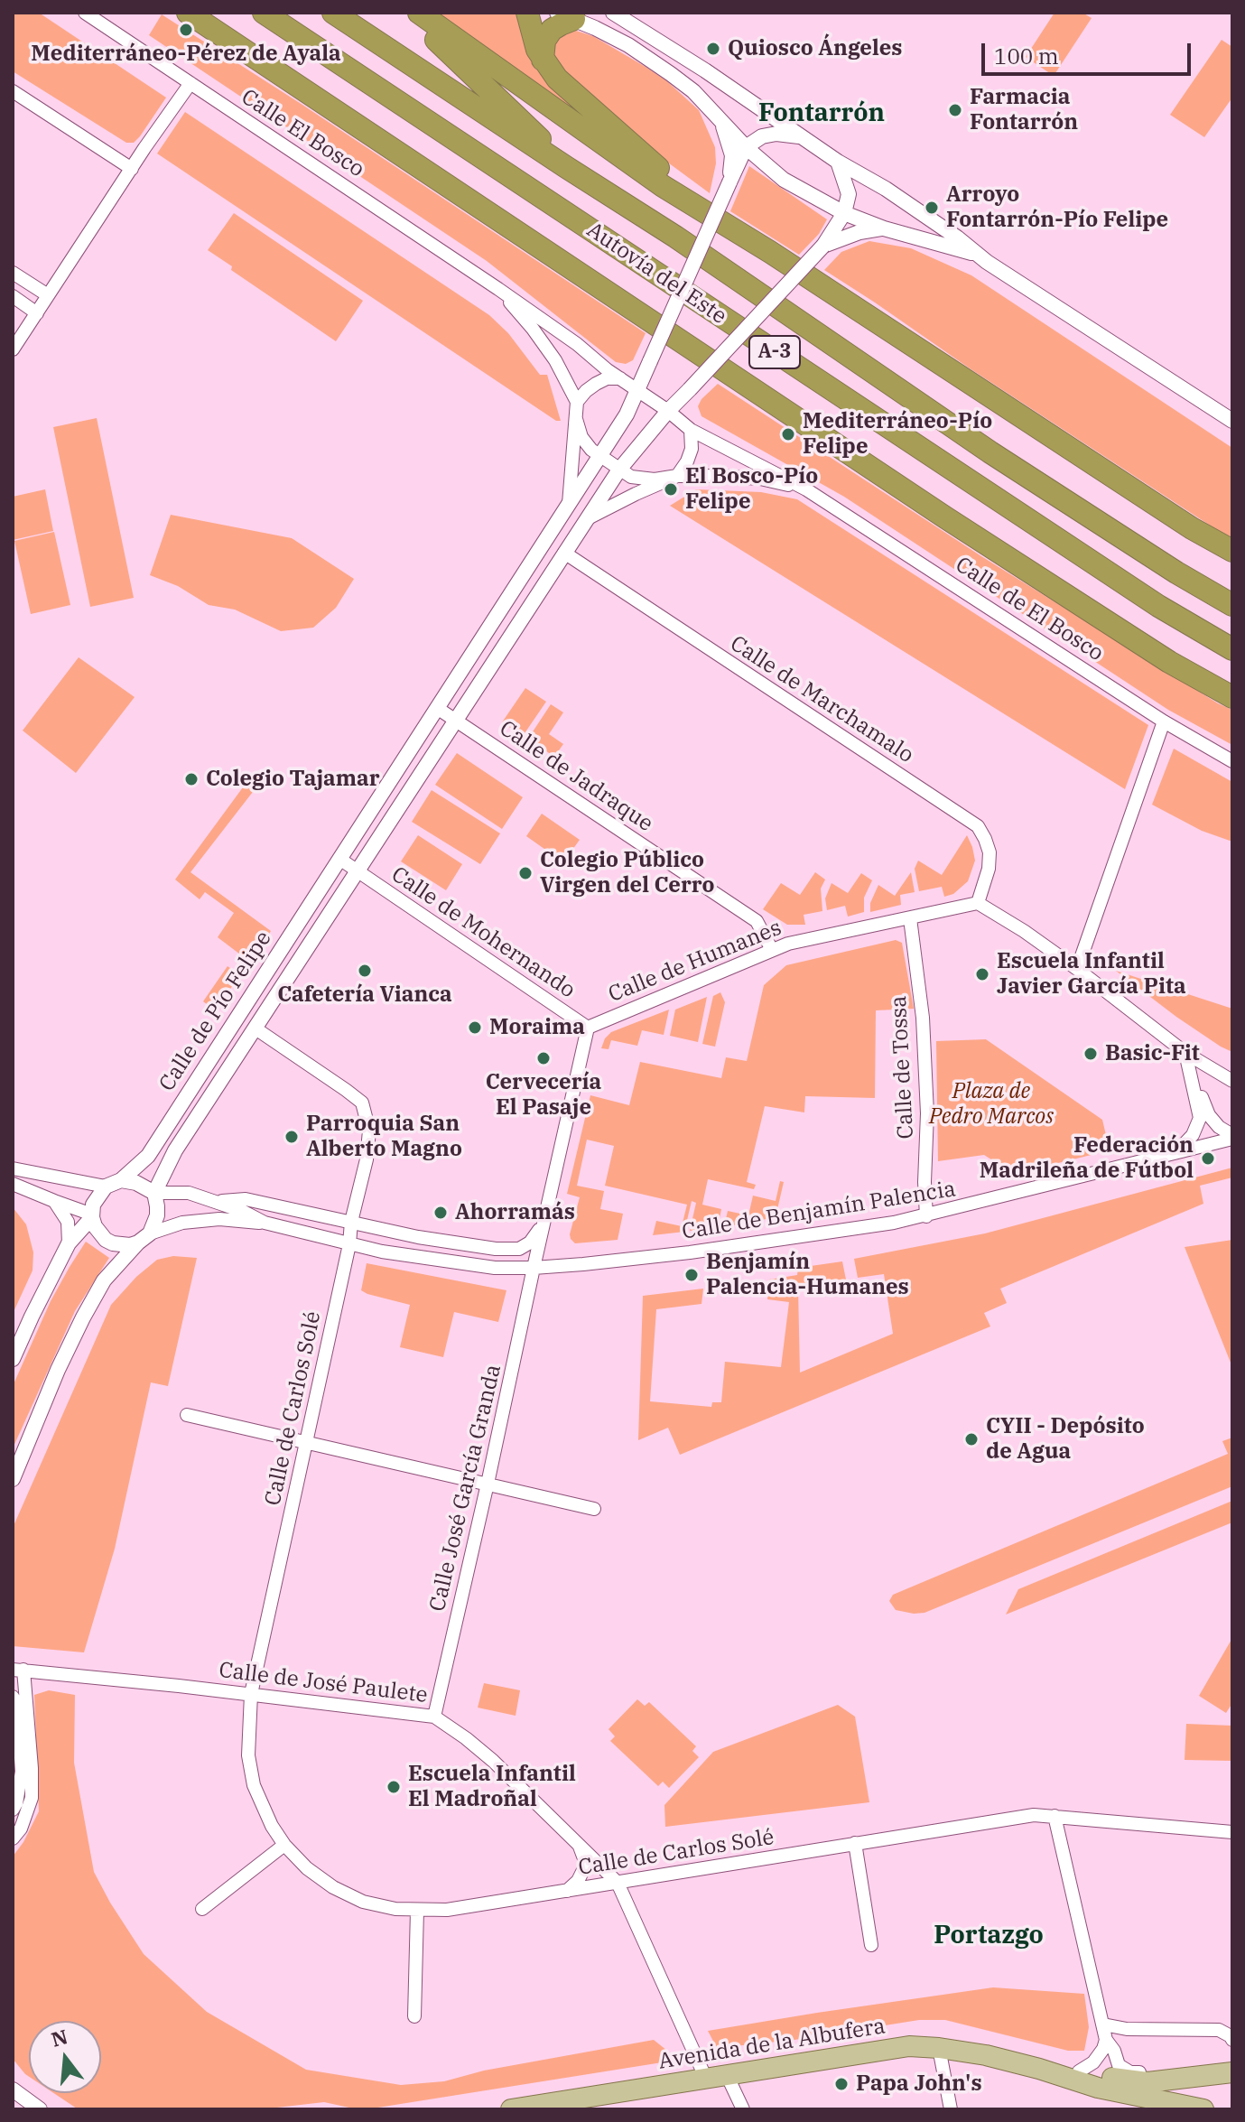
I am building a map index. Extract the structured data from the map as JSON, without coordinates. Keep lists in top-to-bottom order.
{
  "streets": {
    "highway": ["Autovía del Este", "A-3"],
    "main road": ["Avenida de la Albufera"],
    "street": [
      "Calle El Bosco",
      "Calle de El Bosco",
      "Calle de Marchamalo",
      "Calle de Jadraque",
      "Calle de Mohernando",
      "Calle de Humanes",
      "Calle de Pío Felipe",
      "Calle de Tossa",
      "Calle de Benjamín Palencia",
      "Calle de Carlos Solé",
      "Calle José García Granda",
      "Calle de José Paulete"
    ]
  },
  "crossings": [
    ["Calle El Bosco", "Calle de Pío Felipe"],
    ["Calle de El Bosco", "Calle de Pío Felipe"],
    ["Calle de Marchamalo", "Calle de Humanes"],
    ["Calle de Marchamalo", "Calle de Pío Felipe"],
    ["Calle de Jadraque", "Calle de Humanes"],
    ["Calle de Jadraque", "Calle de Pío Felipe"],
    ["Calle de Mohernando", "Calle de Humanes"],
    ["Calle de Mohernando", "Calle de Pío Felipe"],
    ["Calle de Humanes", "Calle de Tossa"],
    ["Calle de Pío Felipe", "Calle de Benjamín Palencia"],
    ["Calle de Pío Felipe", "Calle de Carlos Solé"],
    ["Calle de Tossa", "Calle de Benjamín Palencia"],
    ["Calle de Benjamín Palencia", "Calle de Carlos Solé"],
    ["Calle de Benjamín Palencia", "Calle José García Granda"],
    ["Calle de Carlos Solé", "Calle de José Paulete"],
    ["Calle José García Granda", "Calle de José Paulete"],
    ["Calle de José Paulete", "Avenida de la Albufera"]
  ],
  "districts": ["Fontarrón", "Portazgo"],
  "parks": ["Plaza de Pedro Marcos"],
  "places": [
    "Mediterráneo-Pérez de Ayala",
    "Quiosco Ángeles",
    "Farmacia Fontarrón",
    "Arroyo Fontarrón-Pío Felipe",
    "Mediterráneo-Pío Felipe",
    "El Bosco-Pío Felipe",
    "Colegio Tajamar",
    "Colegio Público Virgen del Cerro",
    "Cafetería Vianca",
    "Escuela Infantil Javier García Pita",
    "Moraima",
    "Basic-Fit",
    "Cervecería El Pasaje",
    "Parroquia San Alberto Magno",
    "Federación Madrileña de Fútbol",
    "Ahorramás",
    "Benjamín Palencia-Humanes",
    "CYII - Depósito de Agua",
    "Escuela Infantil El Madroñal",
    "Papa John's"
  ],
  "scale_bar": "100 m",
  "north": "top"
}
